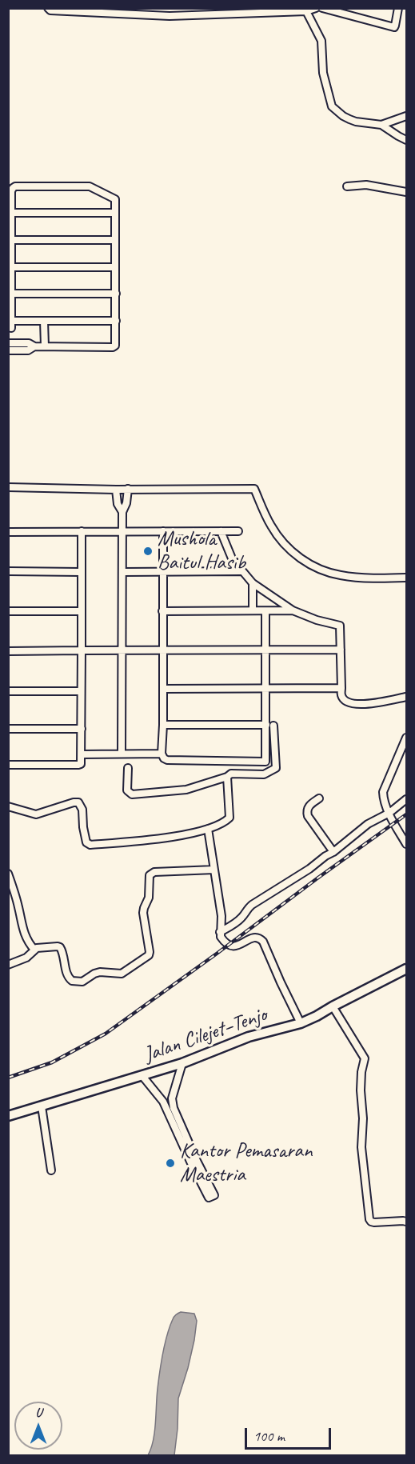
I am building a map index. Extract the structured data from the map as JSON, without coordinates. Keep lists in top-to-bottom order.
{
  "streets": {
    "main road": ["Jalan Cilejet–Tenjo"]
  },
  "places": ["Mushola Baitul Hasib", "Kantor Pemasaran Maestria"],
  "scale_bar": "100 m",
  "north": "top"
}
